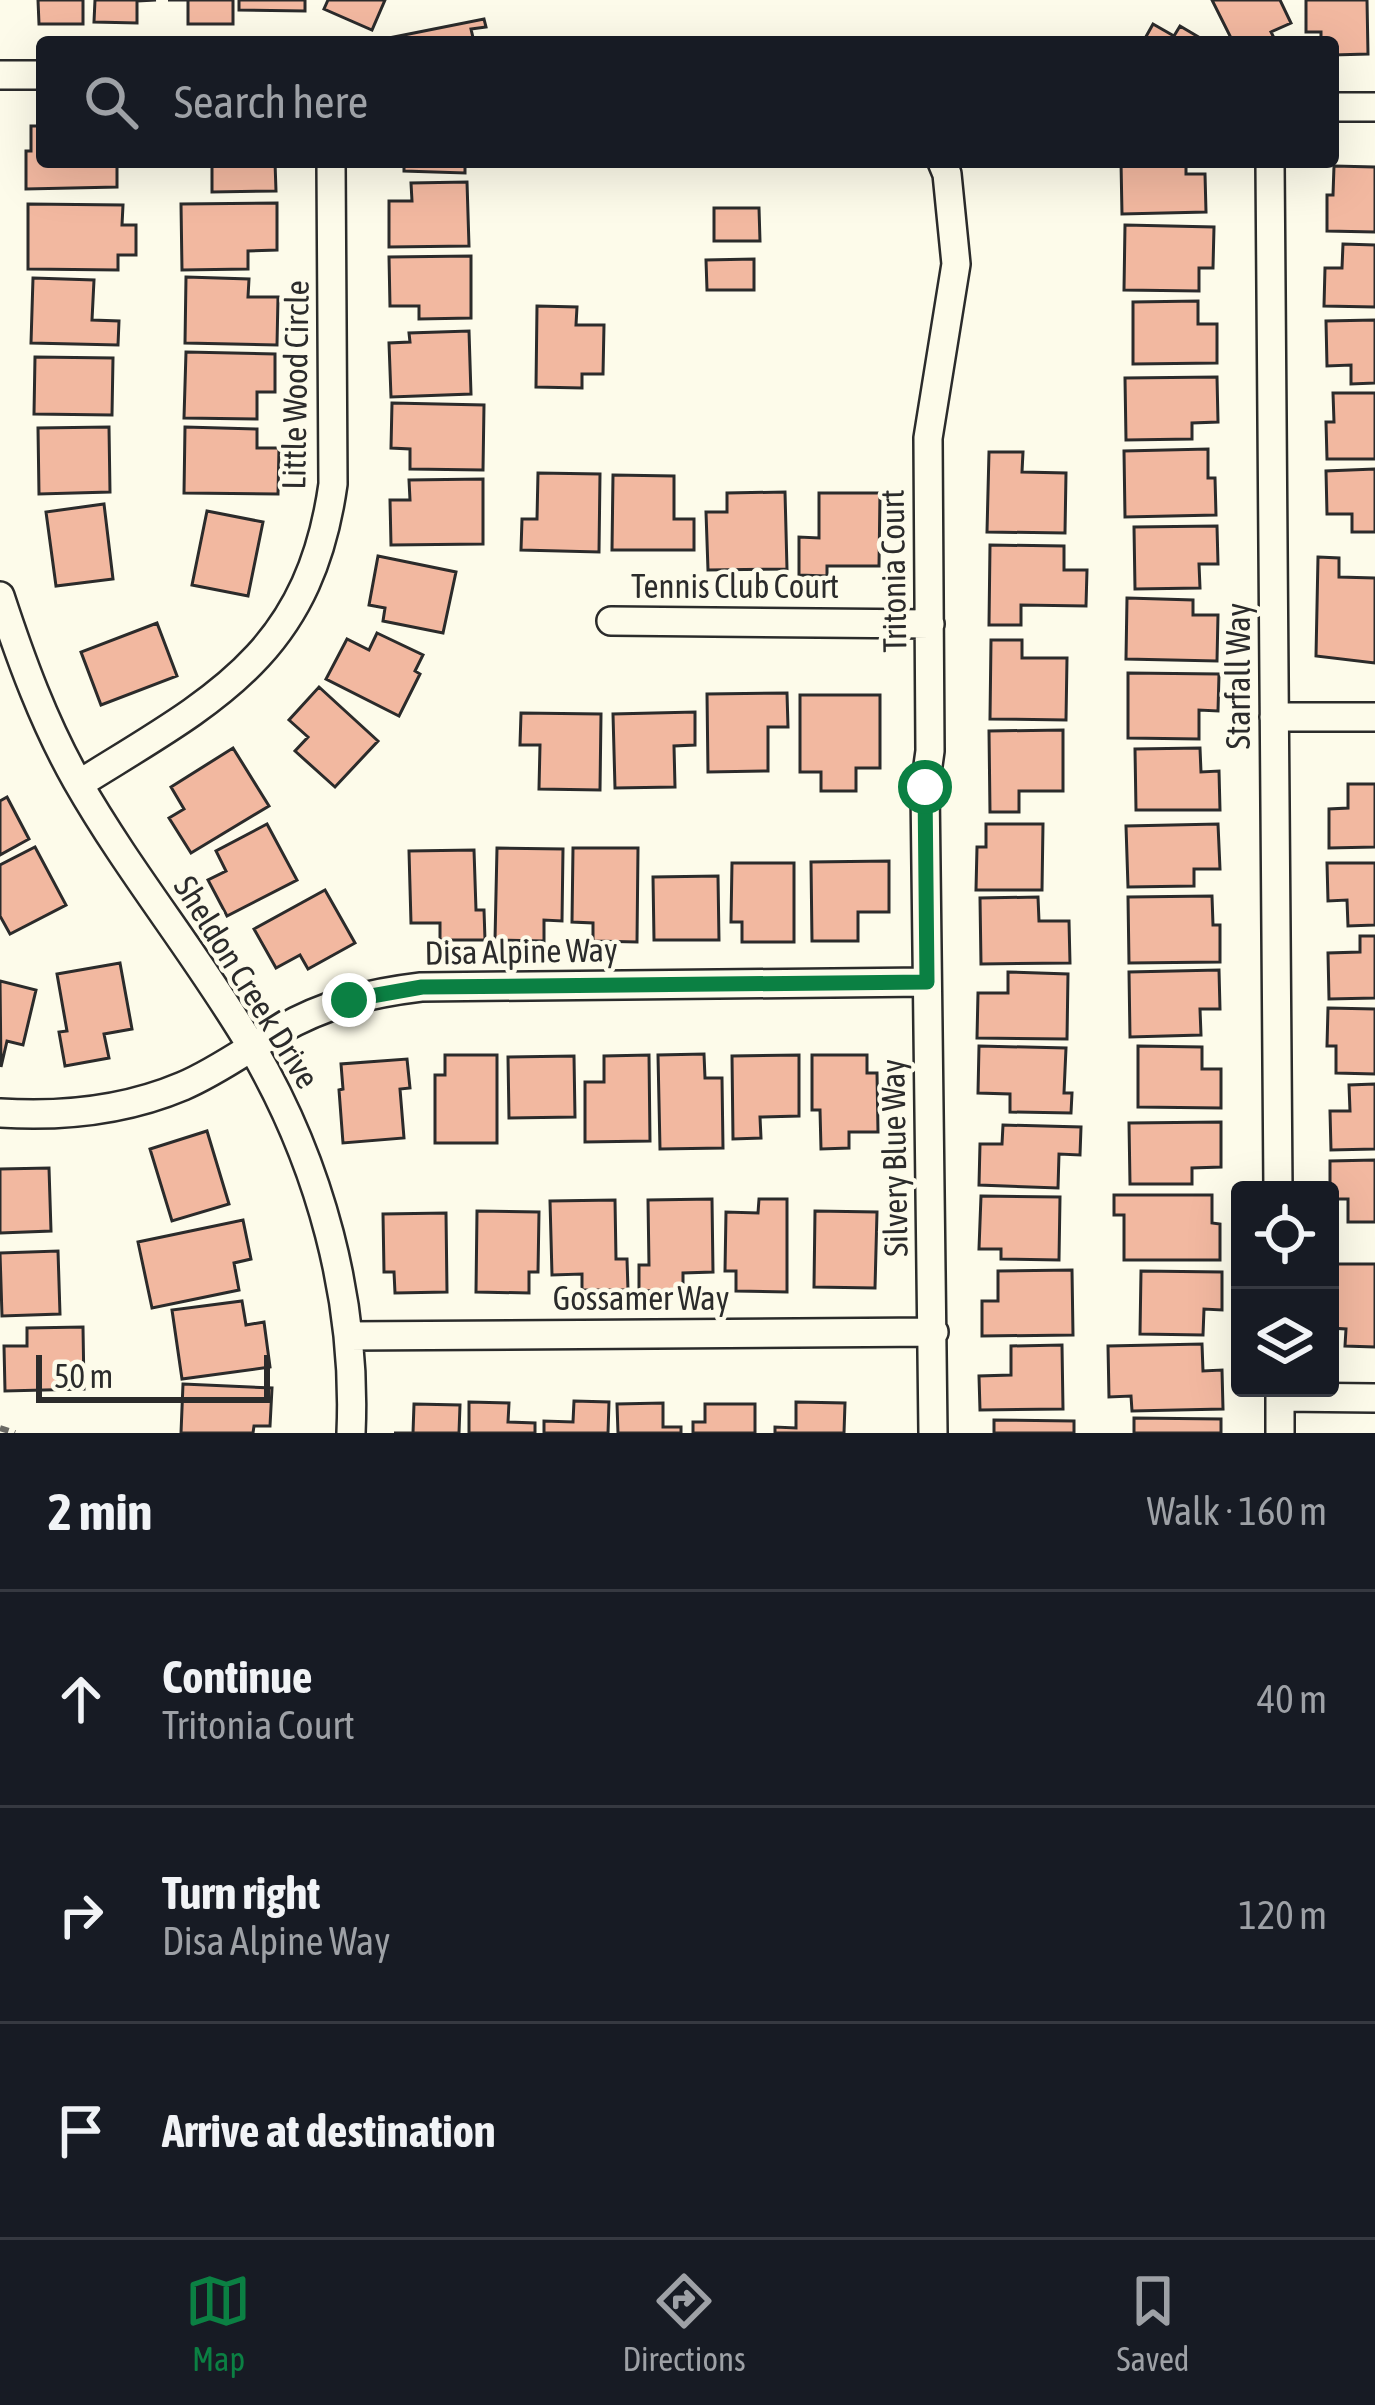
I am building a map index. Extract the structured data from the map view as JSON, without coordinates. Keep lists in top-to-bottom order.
{
  "streets": {
    "street": [
      "Little Wood Circle",
      "Tritonia Court",
      "Tennis Club Court",
      "Starfall Way",
      "Disa Alpine Way",
      "Sheldon Creek Drive",
      "Silvery Blue Way",
      "Gossamer Way"
    ]
  },
  "crossings": [
    ["Little Wood Circle", "Sheldon Creek Drive"],
    ["Tritonia Court", "Tennis Club Court"],
    ["Tritonia Court", "Disa Alpine Way"],
    ["Tritonia Court", "Silvery Blue Way"],
    ["Disa Alpine Way", "Sheldon Creek Drive"],
    ["Disa Alpine Way", "Silvery Blue Way"],
    ["Sheldon Creek Drive", "Gossamer Way"],
    ["Silvery Blue Way", "Gossamer Way"]
  ],
  "scale_bar": "50 m",
  "page": {
    "search": "Search here",
    "scale": "50 m",
    "heading": ["2 min", "Walk · 160 m"],
    "list": [
      ["Continue", "Tritonia Court", "40 m"],
      ["Turn right", "Disa Alpine Way", "120 m"],
      "Arrive at destination"
    ],
    "nav": ["Map", "Directions", "Saved"]
  }
}
